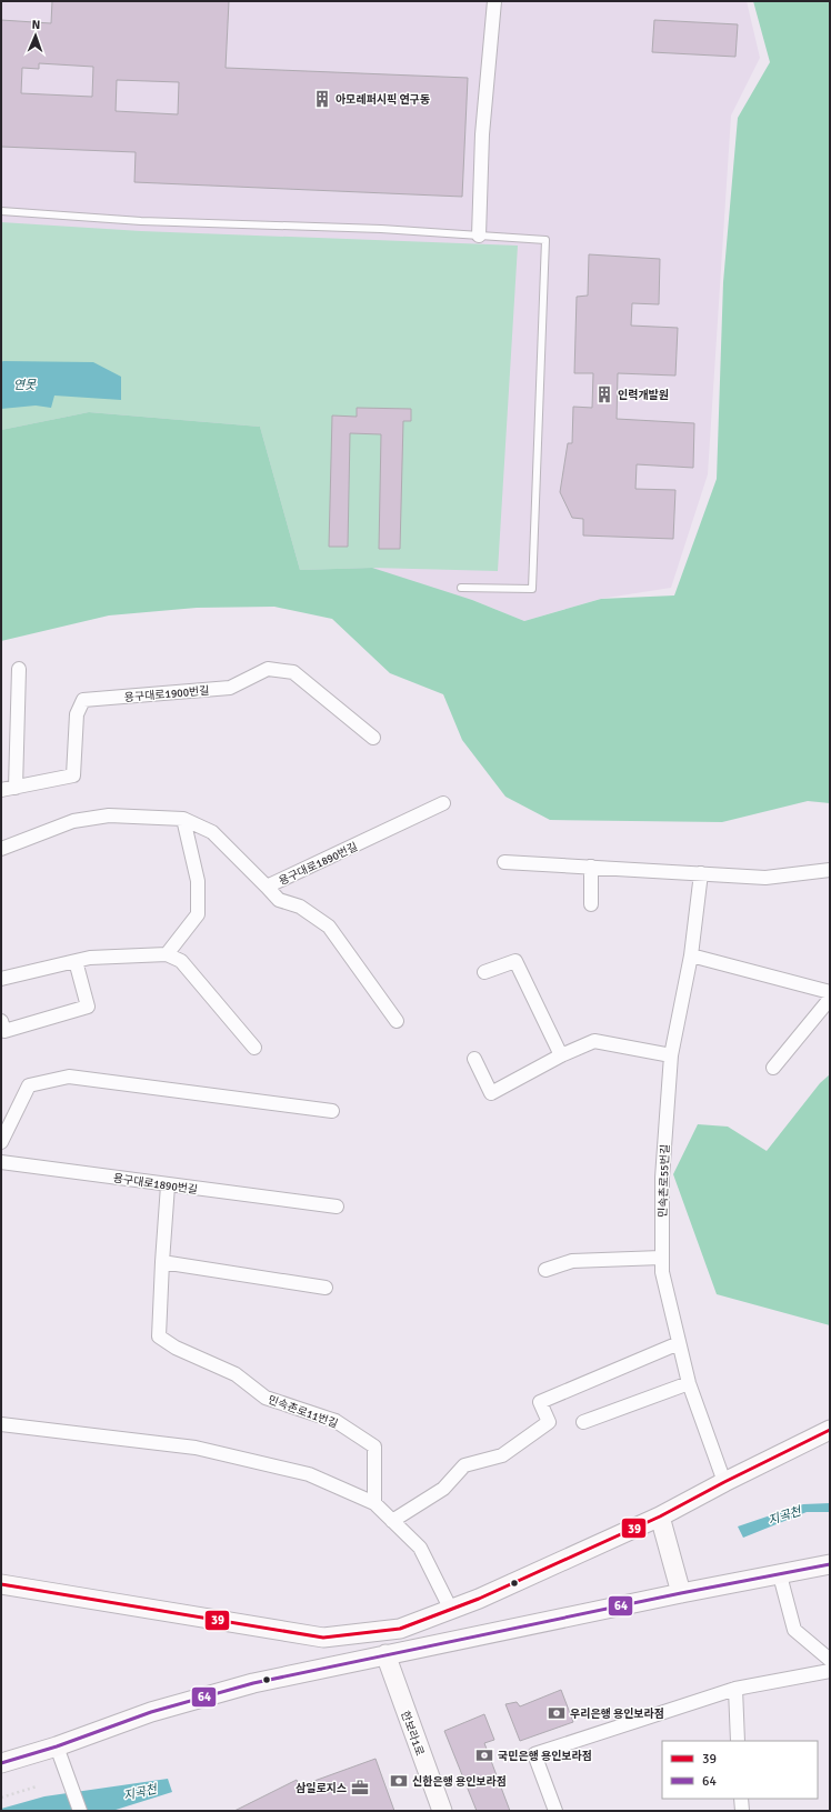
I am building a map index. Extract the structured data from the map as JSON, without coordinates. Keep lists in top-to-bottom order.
{
  "streets": {
    "street": [
      "용구대로1900번길",
      "용구대로1890번길",
      "민속촌로55번길",
      "민속촌로11번길",
      "한보라1로"
    ]
  },
  "water": ["연못", "지곡천"],
  "places": {
    "building": ["아모레퍼시픽 연구동", "인력개발원"],
    "bank": ["우리은행 용인보라점", "국민은행 용인보라점", "신한은행 용인보라점"],
    "office": ["삼일로지스"]
  },
  "lines": ["transit line 39", "transit line 64"],
  "legend": ["39", "64"],
  "north": "top"
}
